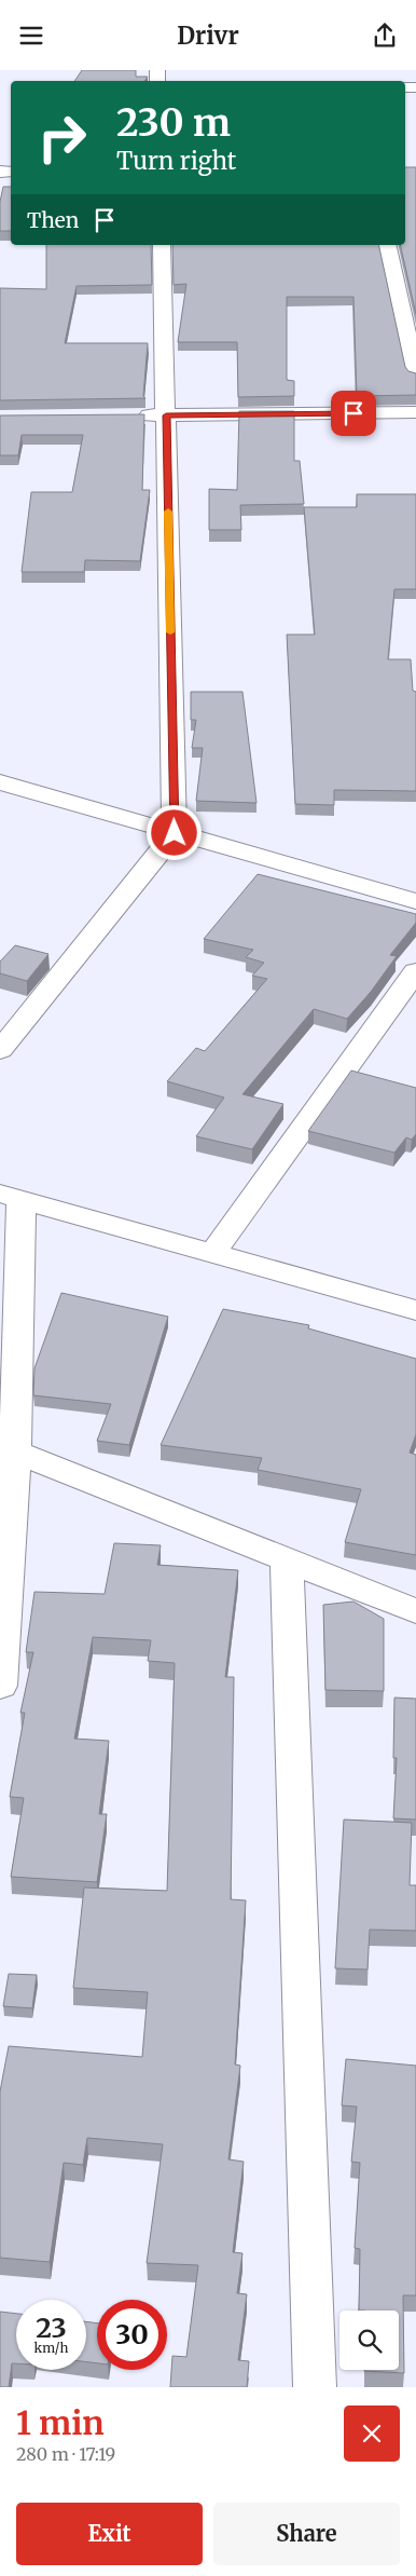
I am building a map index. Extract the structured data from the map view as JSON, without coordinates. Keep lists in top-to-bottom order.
{
  "page": {
    "header": "Drivr",
    "turn": ["230 m", "Turn right"],
    "then": "Then",
    "speed": "23 km/h",
    "limit": "30",
    "heading": ["1 min", "280 m · 17:19"],
    "buttons": ["Exit", "Share"]
  }
}
